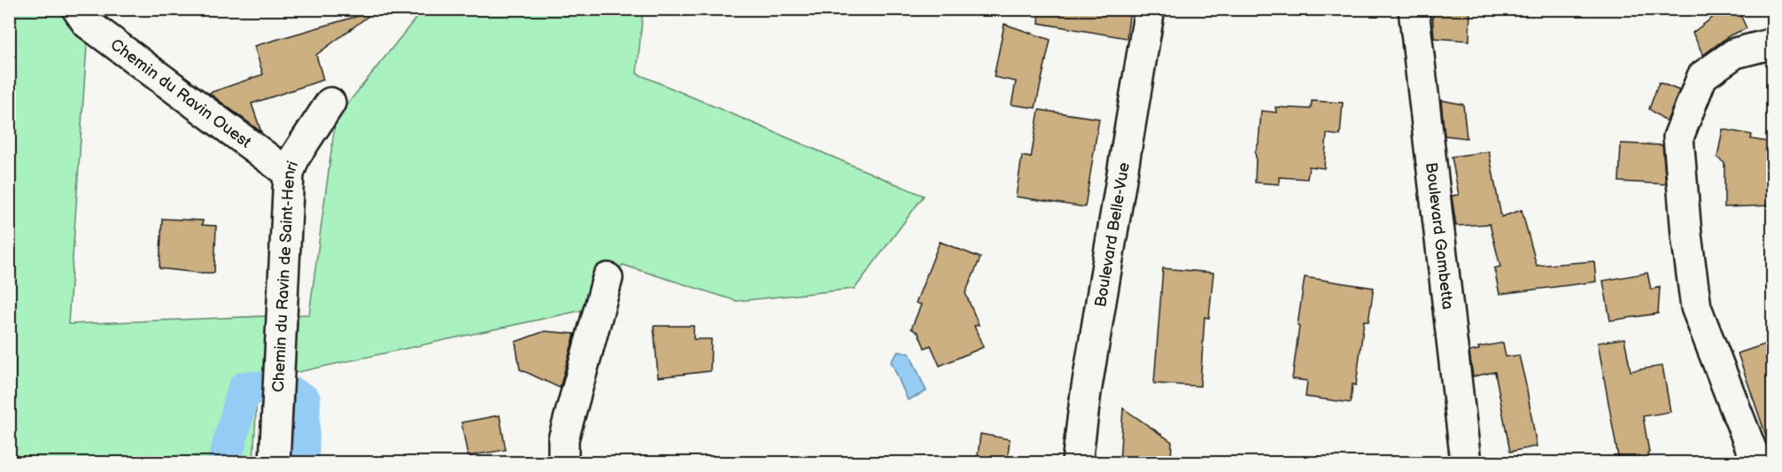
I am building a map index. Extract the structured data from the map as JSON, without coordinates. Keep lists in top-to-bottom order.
{
  "streets": {
    "street": [
      "Chemin du Ravin Ouest",
      "Boulevard Belle-Vue",
      "Boulevard Gambetta",
      "Chemin du Ravin de Saint-Henri"
    ]
  },
  "crossings": [
    ["Chemin du Ravin Ouest", "Chemin du Ravin de Saint-Henri"]
  ]
}
